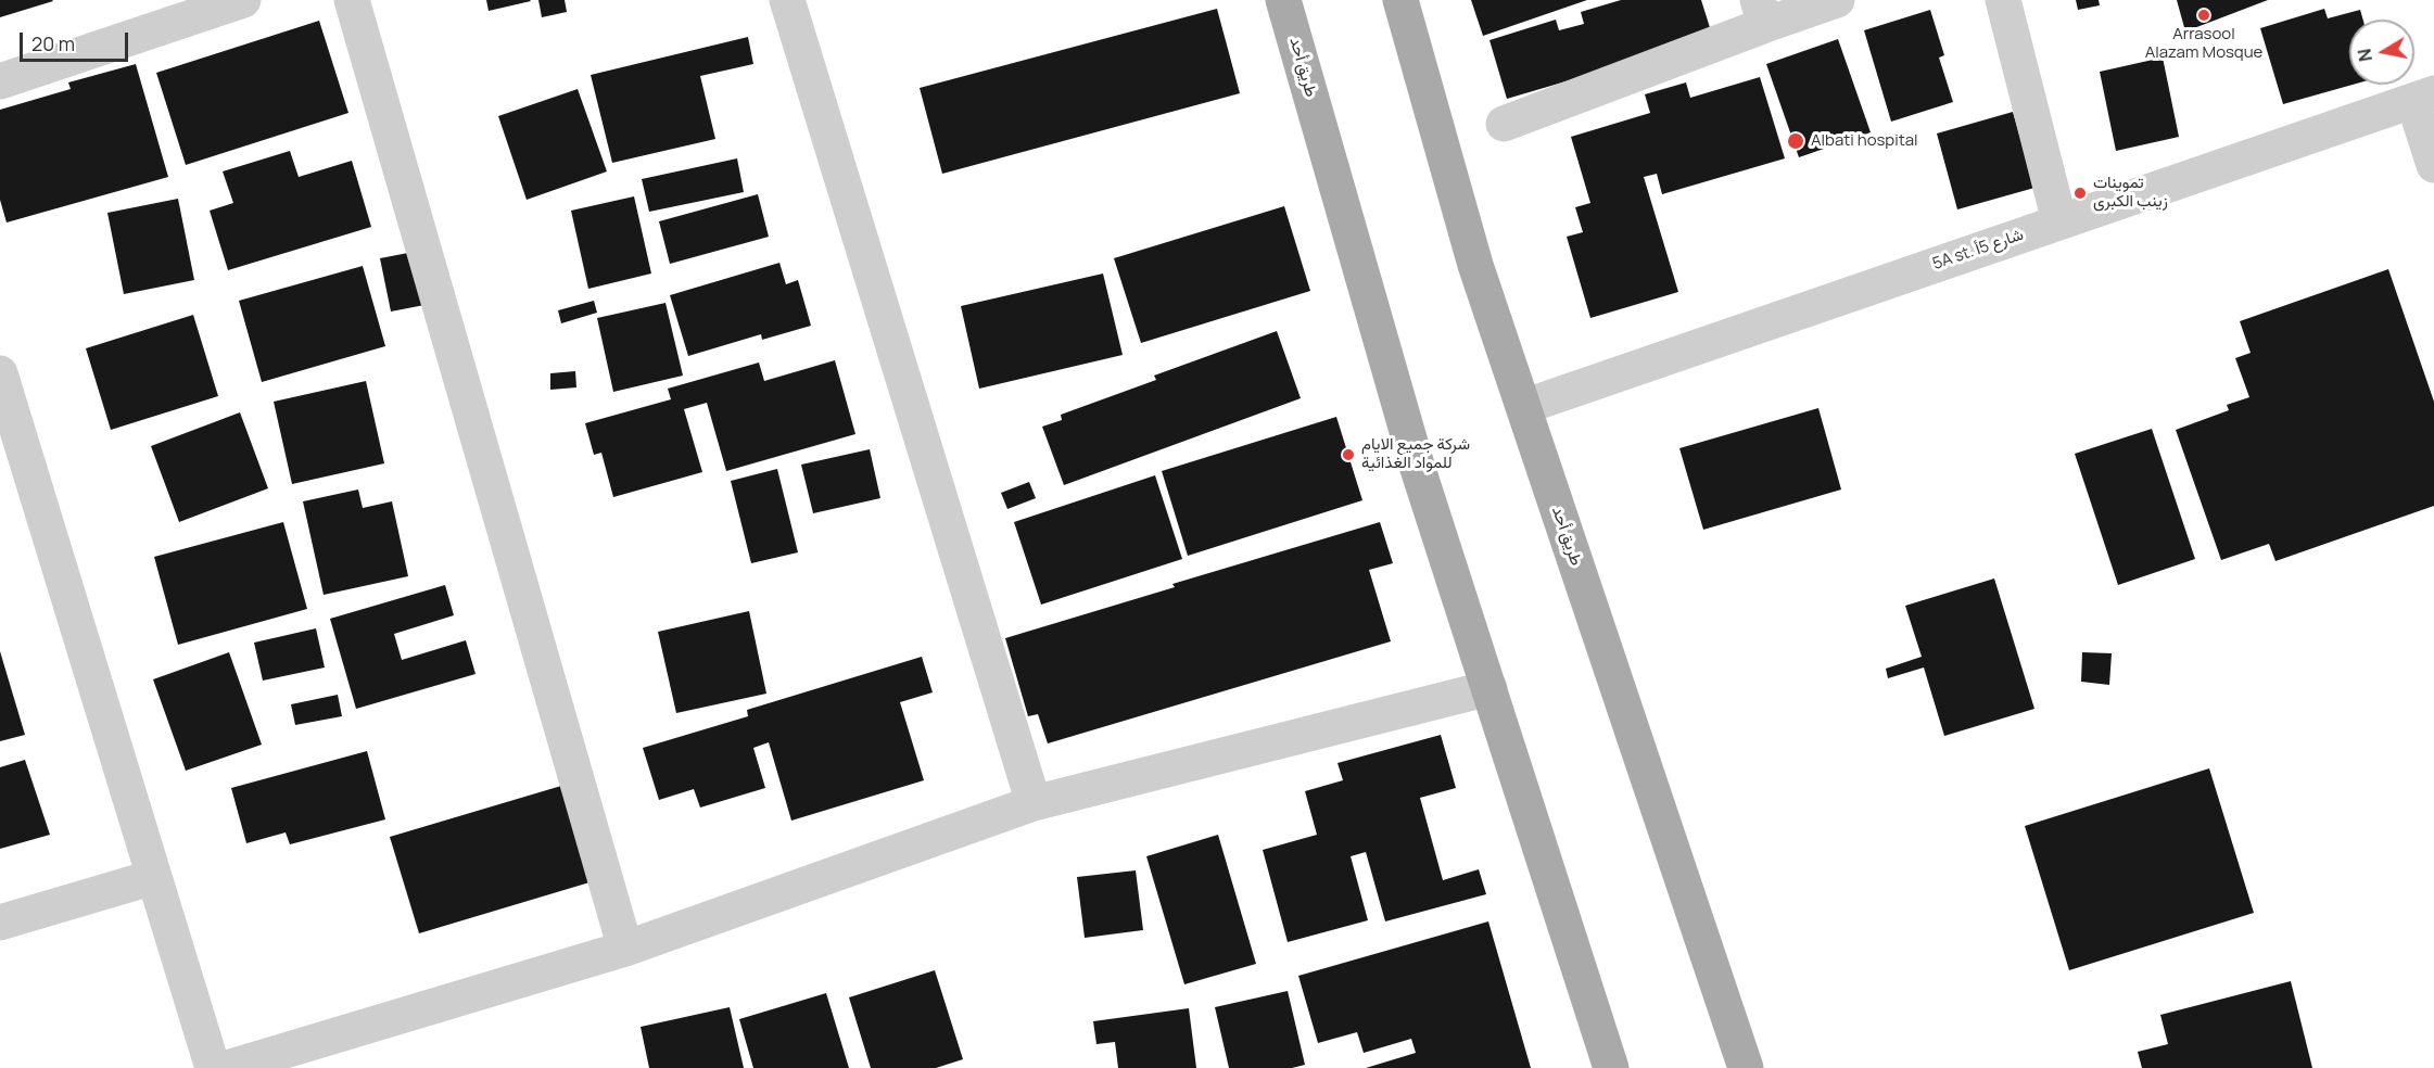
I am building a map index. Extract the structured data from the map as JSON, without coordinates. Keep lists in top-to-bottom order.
{
  "streets": {
    "main road": ["طريق أحد"],
    "street": ["5A st. شارع 5أ"]
  },
  "crossings": [
    ["طريق أحد", "5A st. شارع 5أ"]
  ],
  "places": [
    "Arrasool Alazam Mosque",
    "Albati hospital",
    "تموينات زينب الكبرى",
    "شركة جميع الايام للمواد الغذائية"
  ],
  "scale_bar": "20 m",
  "north": "left"
}
